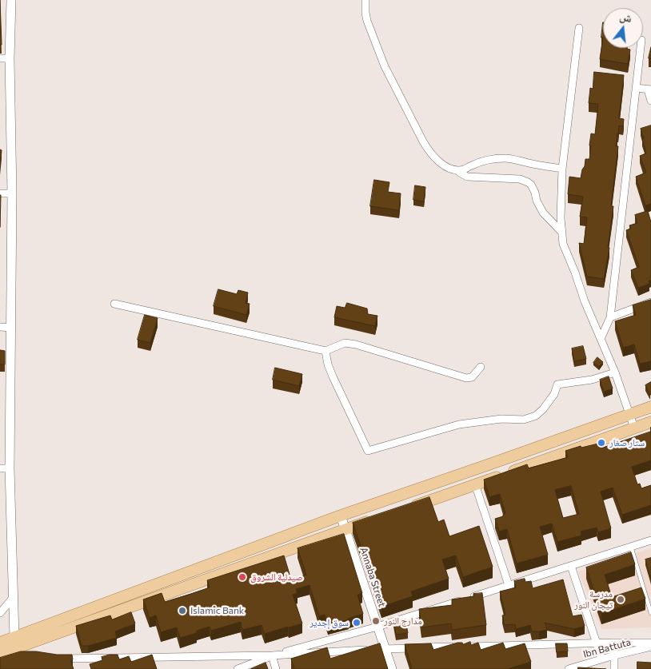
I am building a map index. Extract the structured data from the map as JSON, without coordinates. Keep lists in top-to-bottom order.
{
  "streets": {
    "street": ["Annaba Street", "Ibn Battuta"]
  },
  "places": [
    "ستار صغار",
    "صيدلية الشروق",
    "مدرسة تيجان النور",
    "Islamic Bank",
    "مدارج النور",
    "سوق إجدير"
  ],
  "north": "top"
}
